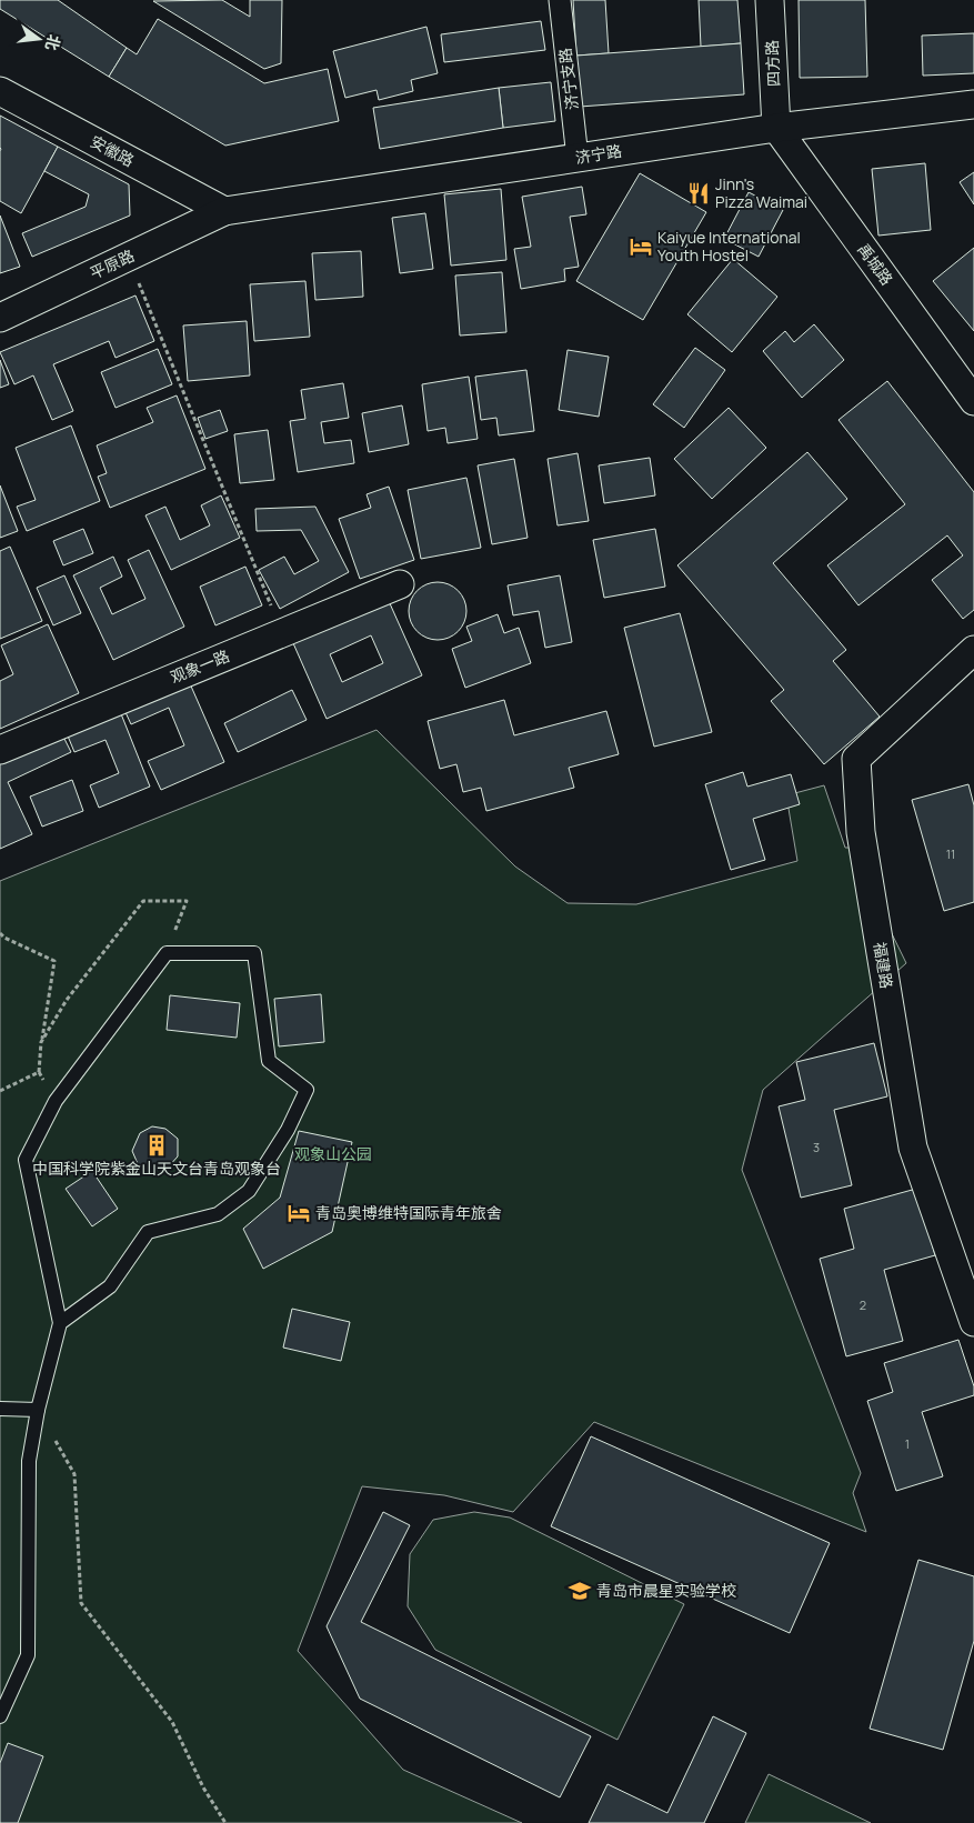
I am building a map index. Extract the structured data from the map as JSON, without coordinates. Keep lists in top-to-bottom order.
{
  "streets": {
    "street": [
      "四方路",
      "济宁支路",
      "安徽路",
      "济宁路",
      "平原路",
      "禹城路",
      "观象一路",
      "福建路"
    ]
  },
  "crossings": [
    ["四方路", "济宁路"],
    ["四方路", "禹城路"],
    ["济宁支路", "济宁路"],
    ["安徽路", "济宁路"],
    ["安徽路", "平原路"],
    ["济宁路", "平原路"],
    ["济宁路", "禹城路"]
  ],
  "parks": ["观象山公园"],
  "places": {
    "restaurant": ["Jinn's Pizza Waimai"],
    "hotel": ["Kaiyue International Youth Hostel", "青岛奥博维特国际青年旅舍"],
    "building": ["中国科学院紫金山天文台青岛观象台"],
    "school or university": ["青岛市晨星实验学校"]
  },
  "house_numbers": [
    "11",
    "3",
    "2",
    "1"
  ],
  "north": "right"
}
